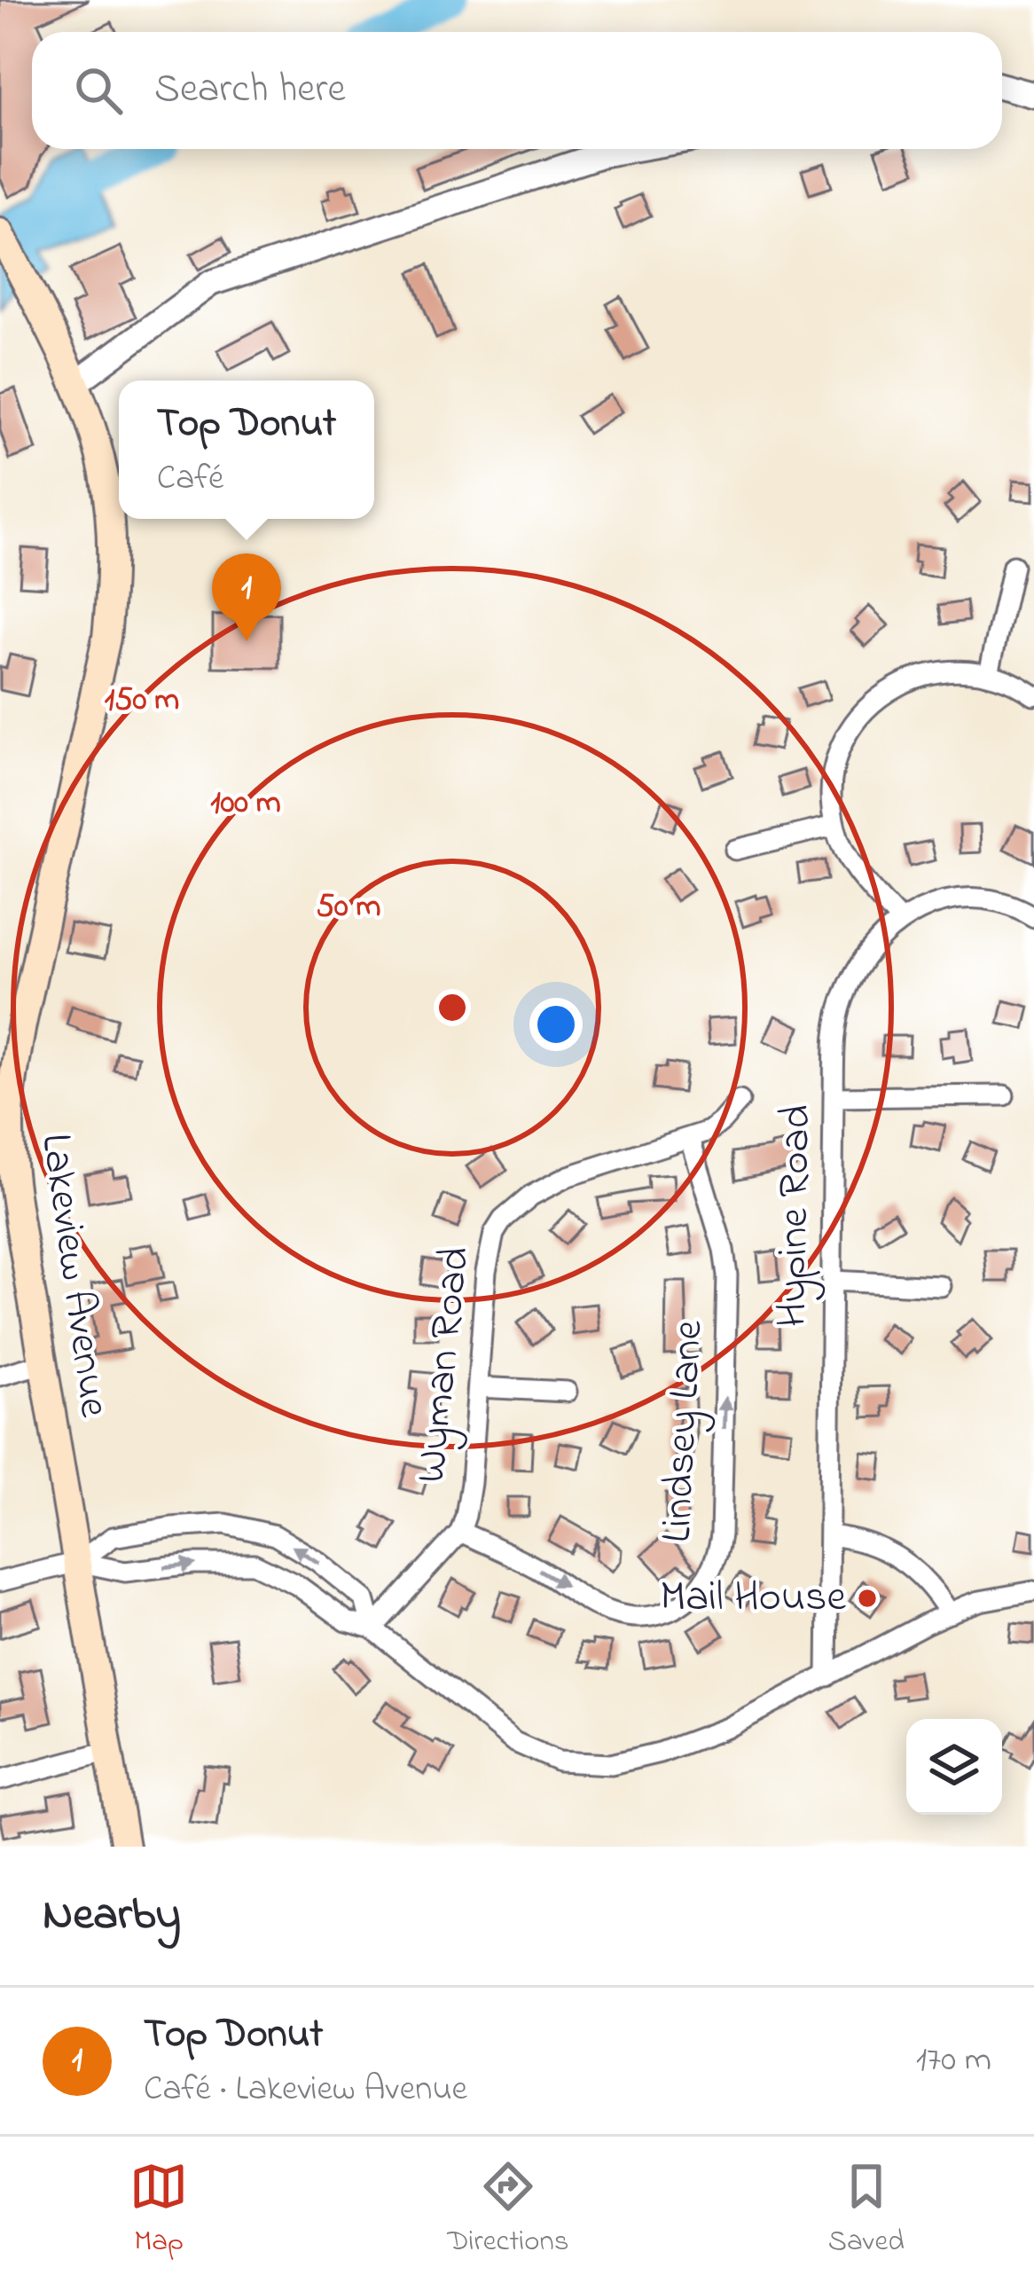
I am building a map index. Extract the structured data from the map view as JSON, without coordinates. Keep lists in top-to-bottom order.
{
  "streets": {
    "main road": ["Lakeview Avenue"],
    "street": ["Hypine Road", "Wyman Road", "Lindsey Lane"]
  },
  "crossings": [
    ["Wyman Road", "Lindsey Lane"]
  ],
  "places": ["Mail House"],
  "page": {
    "search": "Search here",
    "popup": ["Top Donut", "Café"],
    "pins": "1",
    "heading": "Nearby",
    "list": [
      {
        "mark": "1",
        "name": "Top Donut",
        "note": "Café · Lakeview Avenue",
        "value": "170 m"
      }
    ],
    "nav": ["Map", "Directions", "Saved"]
  },
  "rings": ["150 m", "100 m", "50 m"]
}
